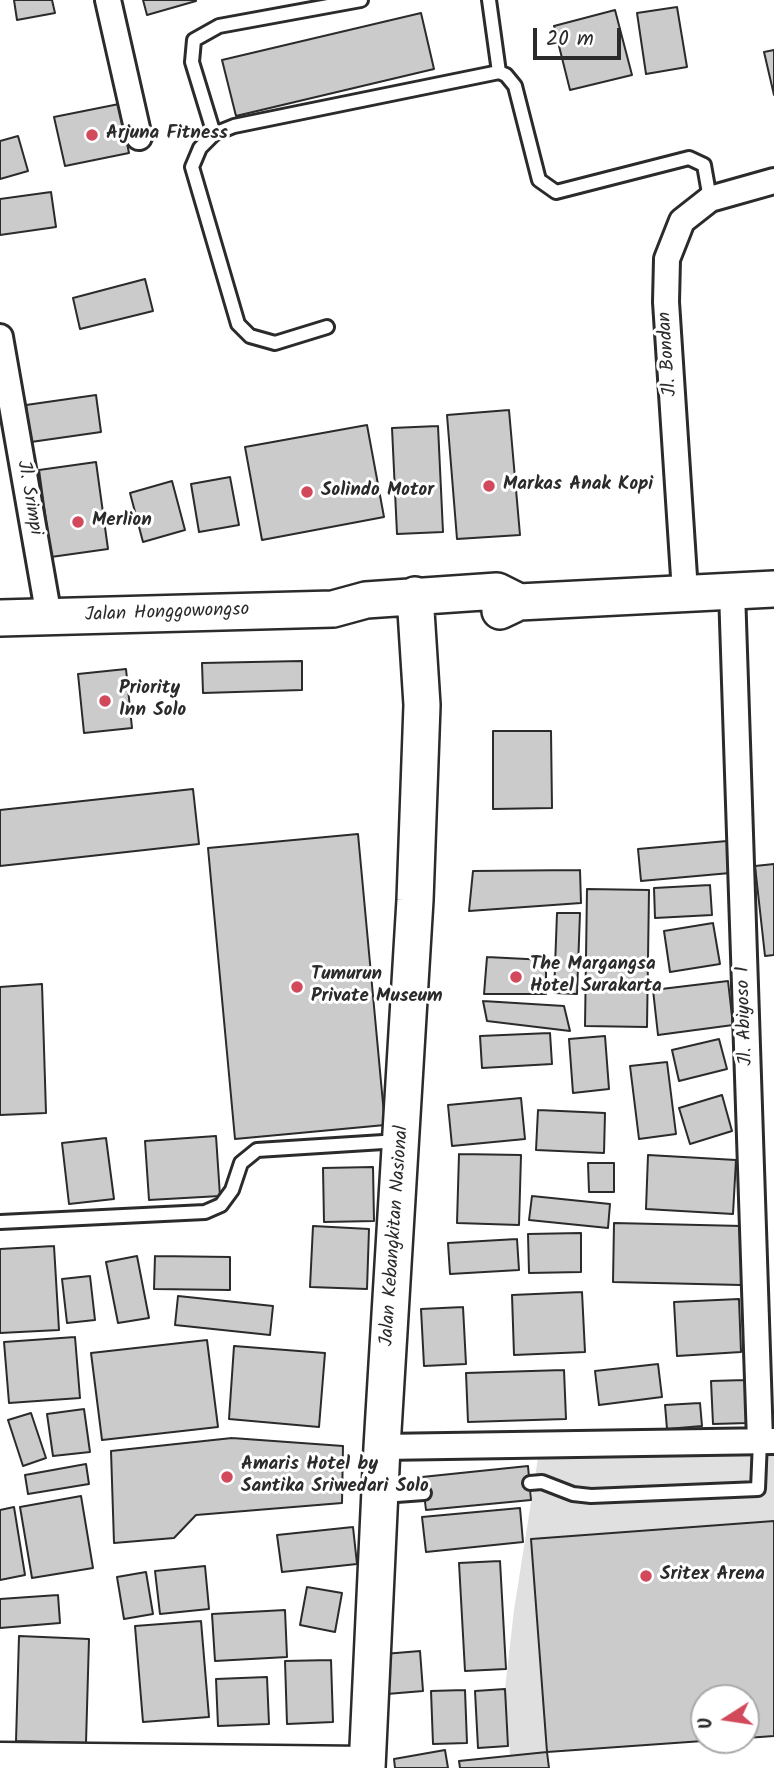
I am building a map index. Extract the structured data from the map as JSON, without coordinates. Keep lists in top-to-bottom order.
{
  "streets": {
    "main road": ["Jalan Honggowongso", "Jalan Kebangkitan Nasional"],
    "street": ["Jl. Bondan", "Jl. Srimpi", "Jl. Abiyoso 1"]
  },
  "crossings": [
    ["Jl. Bondan", "Jalan Honggowongso"],
    ["Jl. Srimpi", "Jalan Honggowongso"],
    ["Jalan Honggowongso", "Jl. Abiyoso 1"],
    ["Jalan Honggowongso", "Jalan Kebangkitan Nasional"]
  ],
  "places": [
    "Arjuna Fitness",
    "Markas Anak Kopi",
    "Solindo Motor",
    "Merlion",
    "Priority Inn Solo",
    "The Margangsa Hotel Surakarta",
    "Tumurun Private Museum",
    "Amaris Hotel by Santika Sriwedari Solo",
    "Sritex Arena"
  ],
  "scale_bar": "20 m",
  "north": "left"
}
